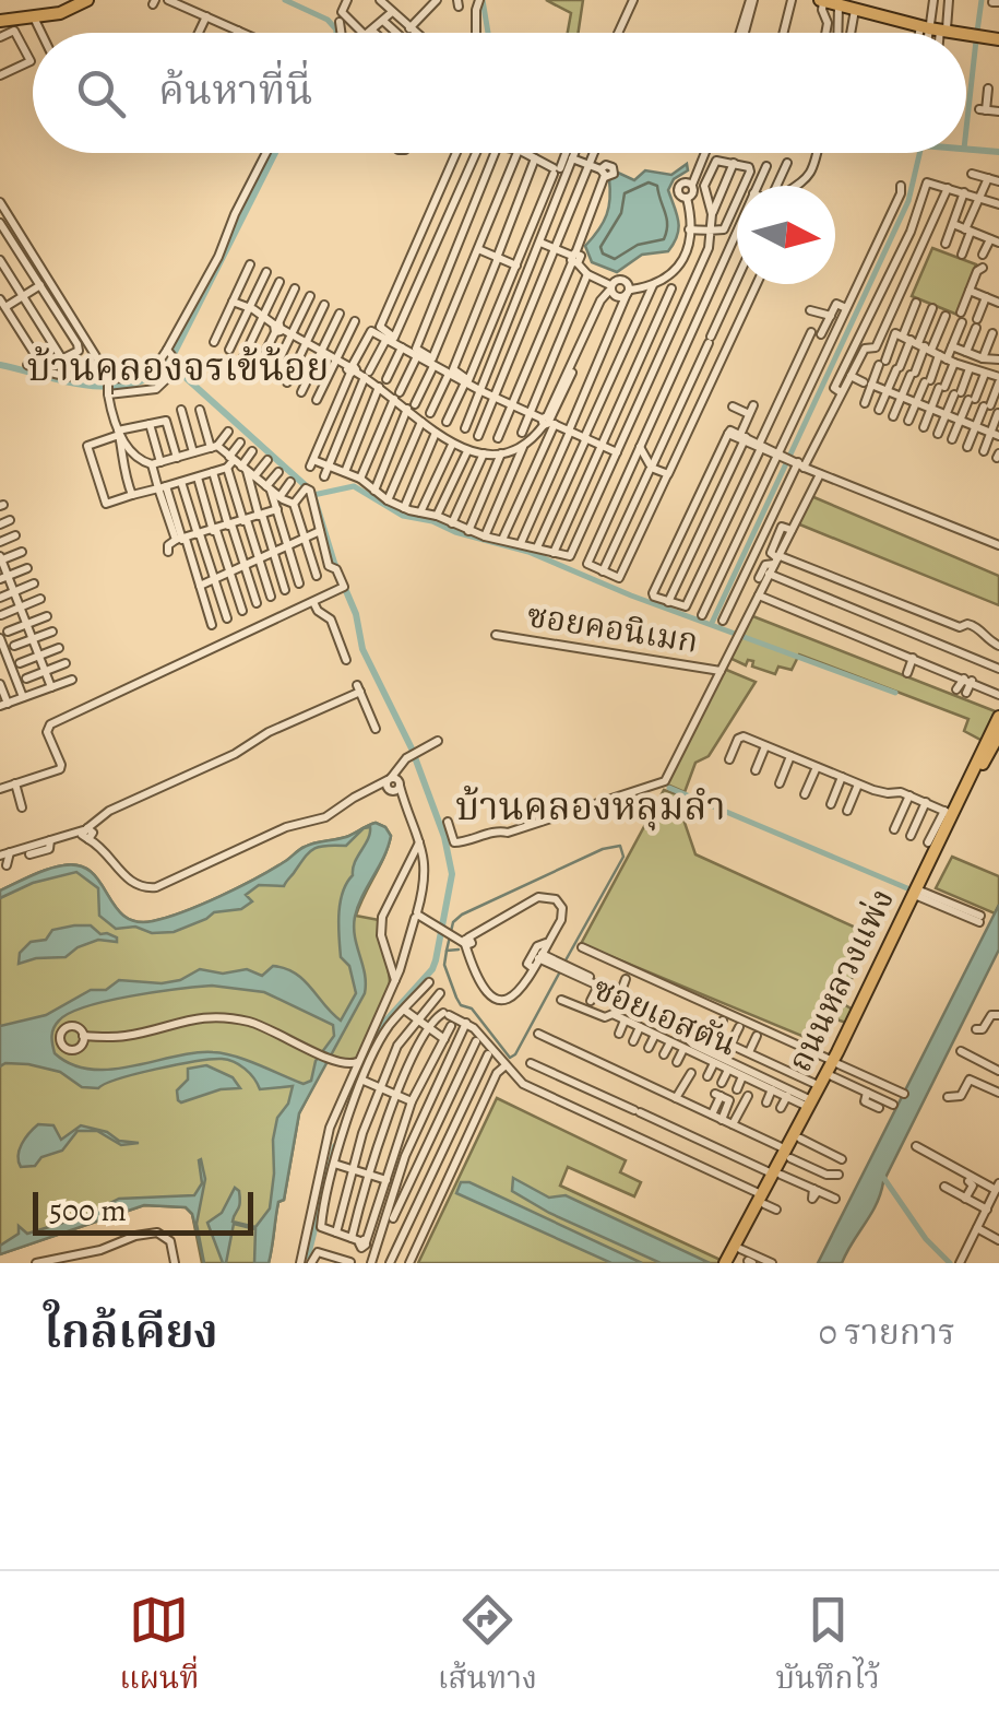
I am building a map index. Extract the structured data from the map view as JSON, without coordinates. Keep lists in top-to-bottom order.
{
  "streets": {
    "main road": ["ถนนหลวงแพ่ง"],
    "street": ["ซอยคอนิเมก", "ซอยเอสตัน"]
  },
  "crossings": [
    ["ถนนหลวงแพ่ง", "ซอยเอสตัน"]
  ],
  "districts": ["บ้านคลองจรเข้น้อย", "บ้านคลองหลุมลำ"],
  "scale_bar": "500 m",
  "north": "right",
  "page": {
    "search": "ค้นหาที่นี่",
    "scale": "500 m",
    "heading": ["ใกล้เคียง", "0 รายการ"],
    "nav": ["แผนที่", "เส้นทาง", "บันทึกไว้"]
  }
}
